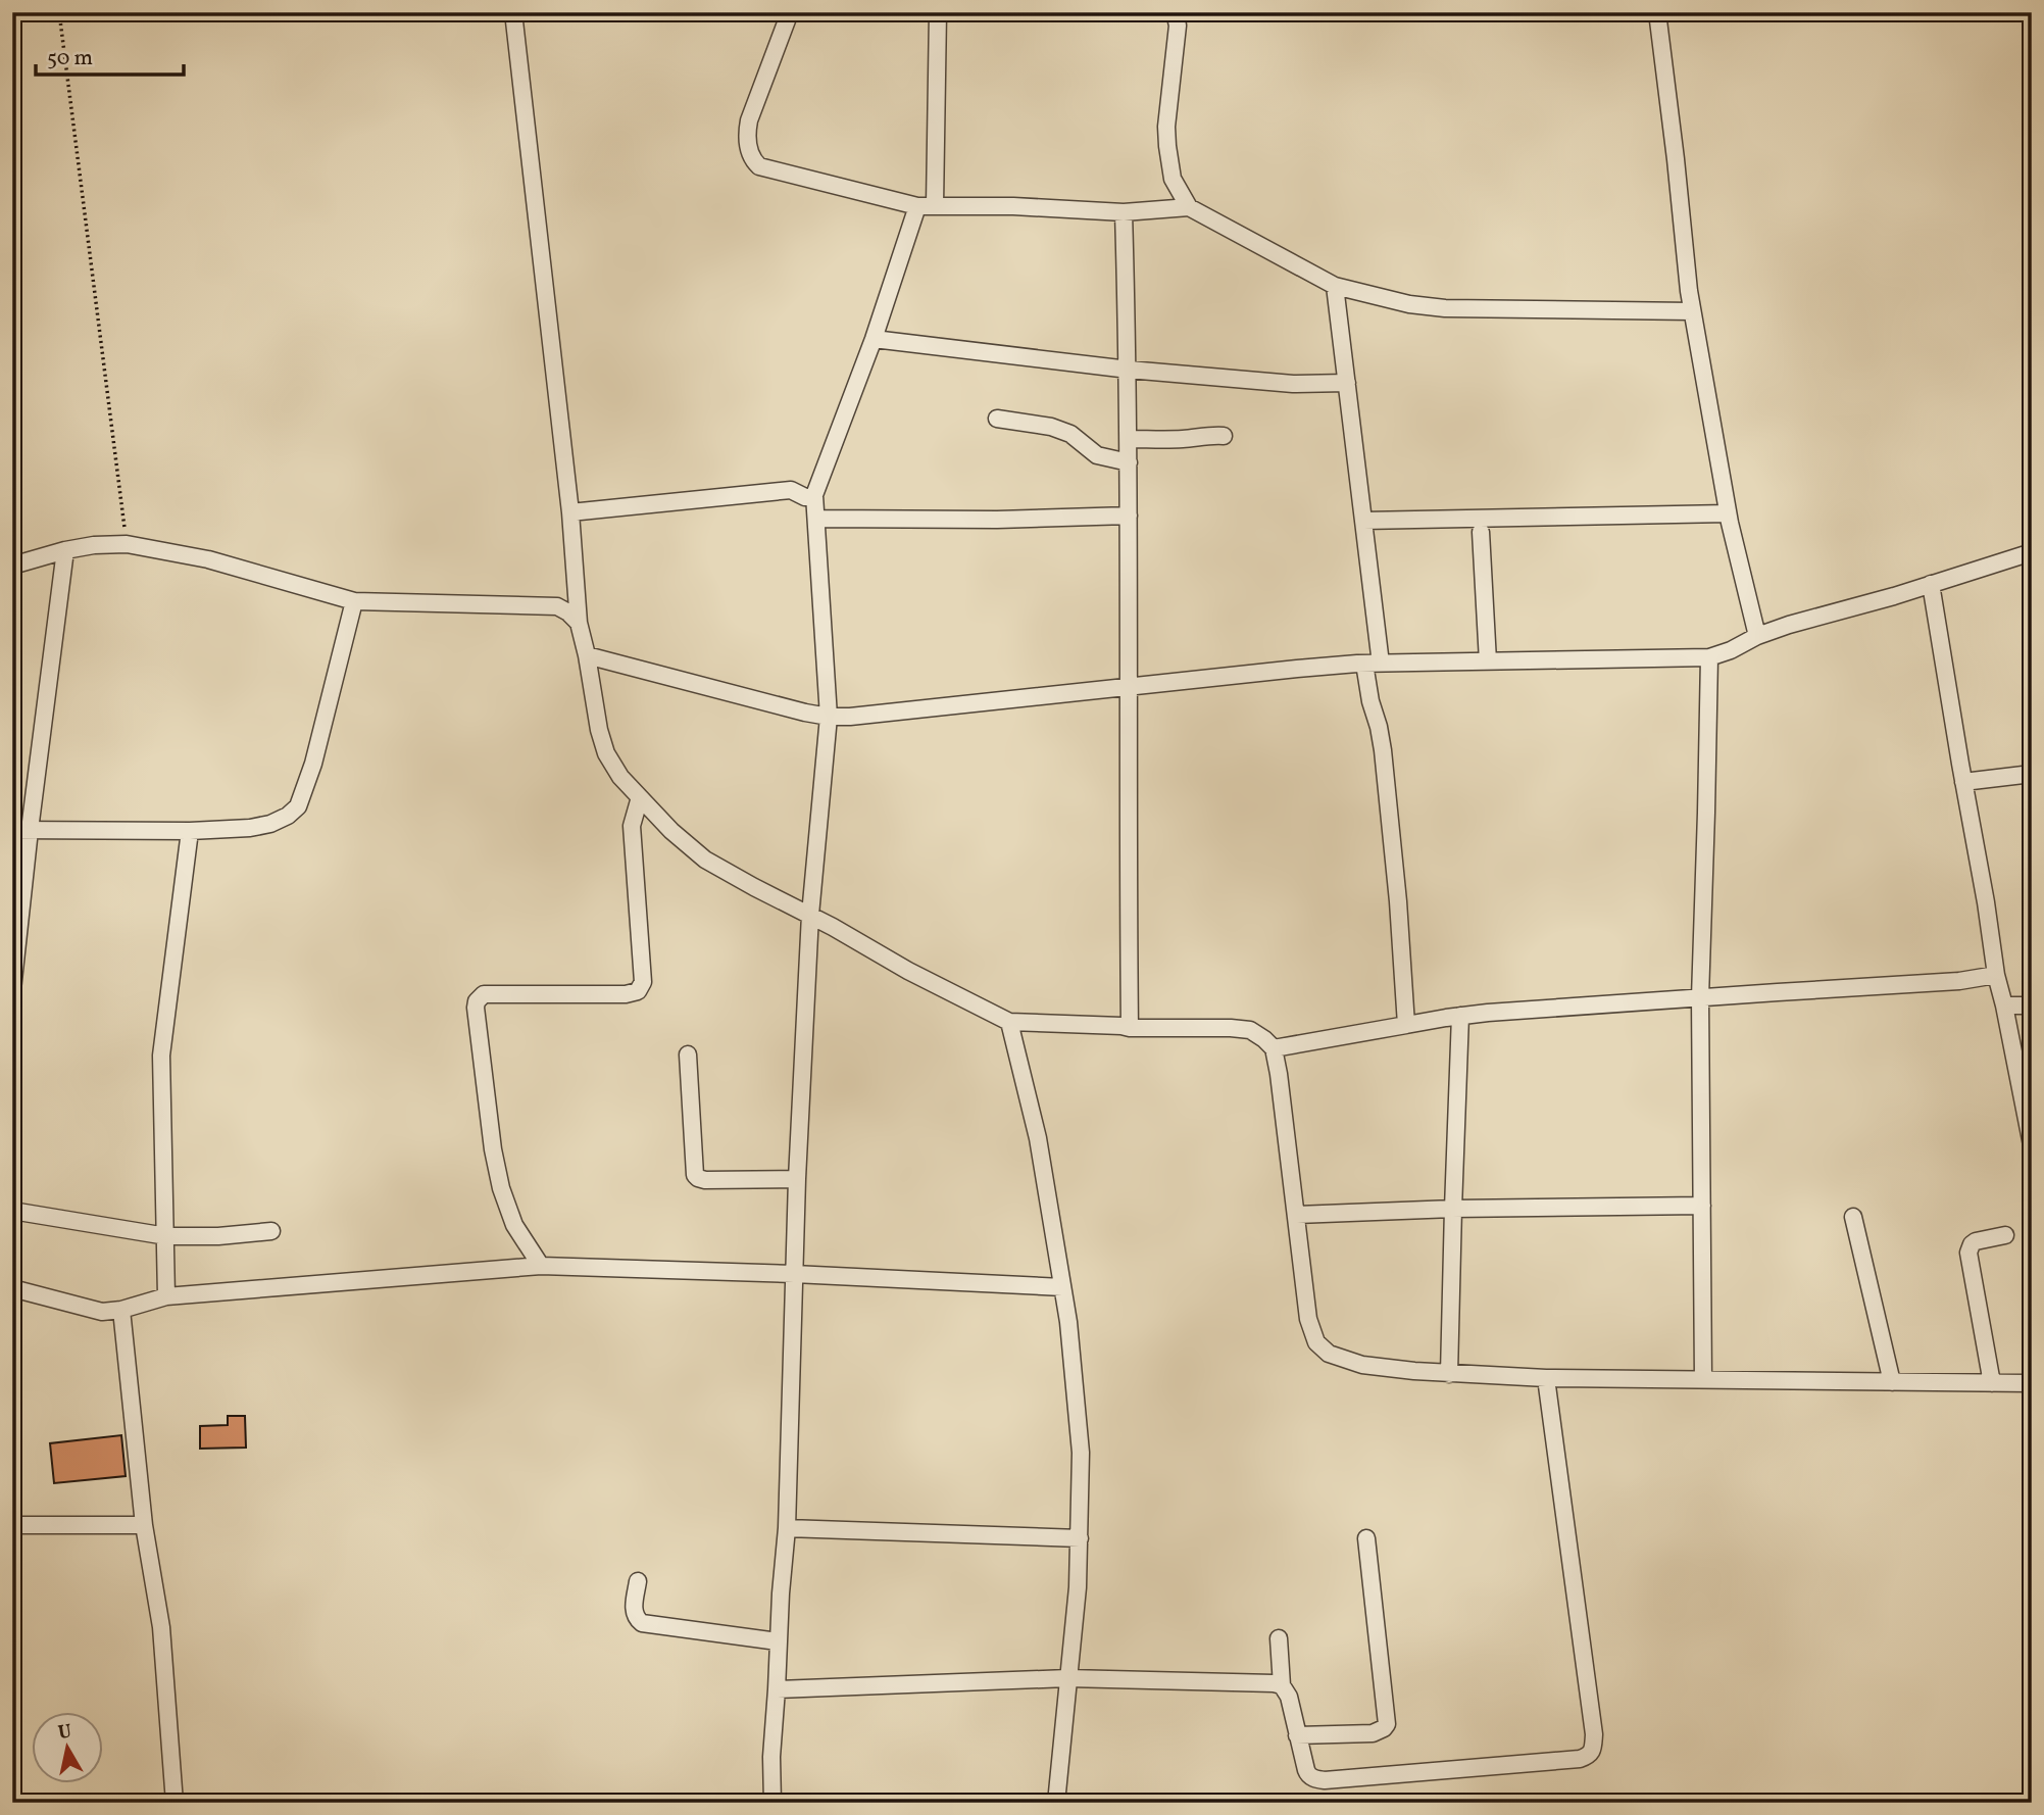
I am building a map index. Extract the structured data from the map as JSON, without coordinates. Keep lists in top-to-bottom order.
{
  "scale_bar": "50 m",
  "north": "top"
}
